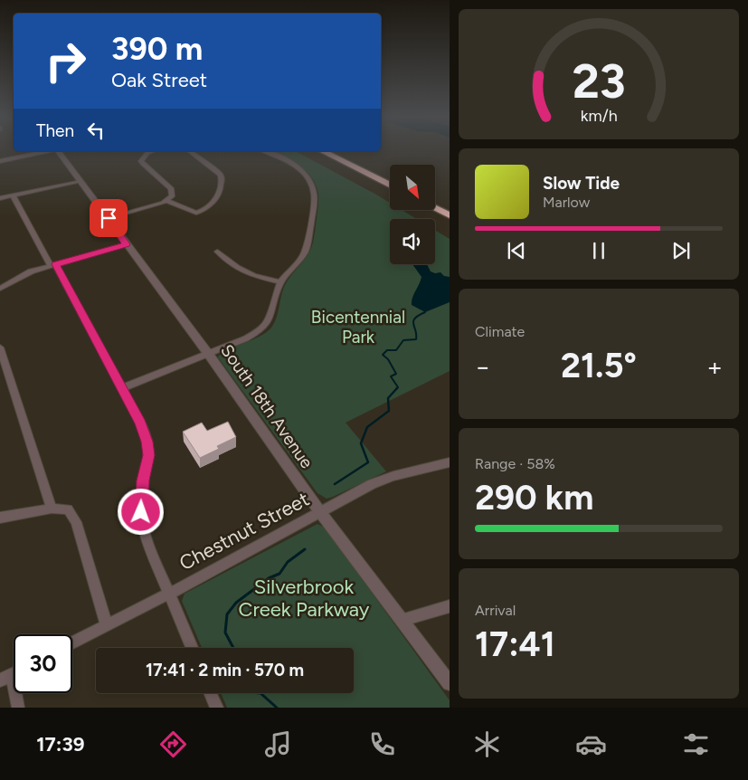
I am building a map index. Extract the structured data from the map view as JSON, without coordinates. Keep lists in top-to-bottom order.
{
  "streets": {
    "street": ["South 18th Avenue", "Chestnut Street"]
  },
  "crossings": [
    ["South 18th Avenue", "Chestnut Street"]
  ],
  "parks": ["Bicentennial Park", "Silverbrook Creek Parkway"],
  "north": "bottom right",
  "page": {
    "turn": ["390 m", "Oak Street"],
    "then": "Then",
    "song": ["Slow Tide", "Marlow"],
    "tile": [
      "Climate",
      ["Range · 58%", "290 km"],
      ["Arrival", "17:41"]
    ],
    "heat": ["−", "21.5°", "+"],
    "limit": "30",
    "trip": "17:41 · 2 min · 570 m",
    "tabs": "17:39",
    "gauge": ["23", "km/h"]
  }
}
